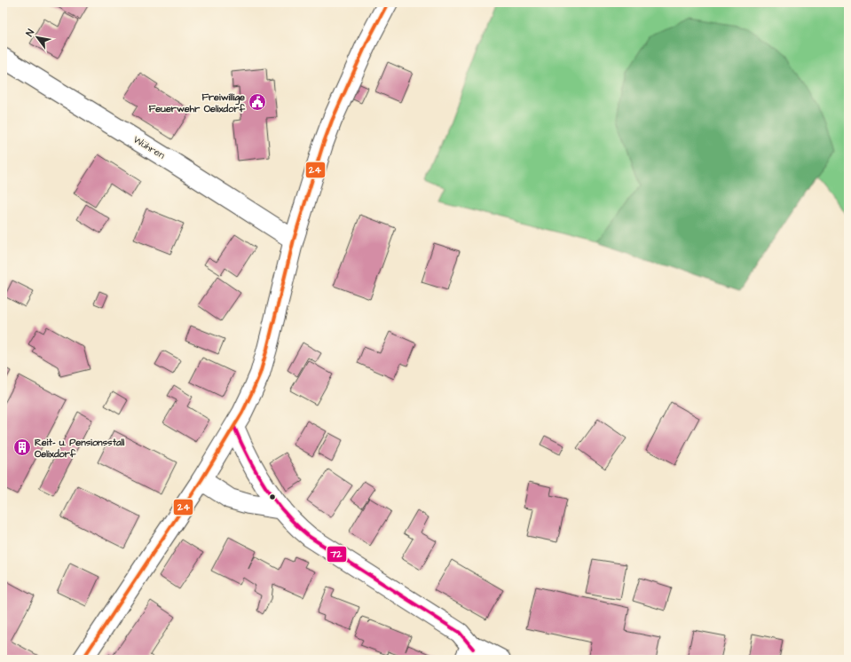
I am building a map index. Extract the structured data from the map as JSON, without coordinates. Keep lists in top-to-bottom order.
{
  "streets": {
    "street": ["Wühren"]
  },
  "places": {
    "public building": ["Freiwillige Feuerwehr Oelixdorf"],
    "building": ["Reit- u. Pensionsstall Oelixdorf"]
  },
  "lines": ["transit line 24", "transit line 72"],
  "north": "top left"
}
